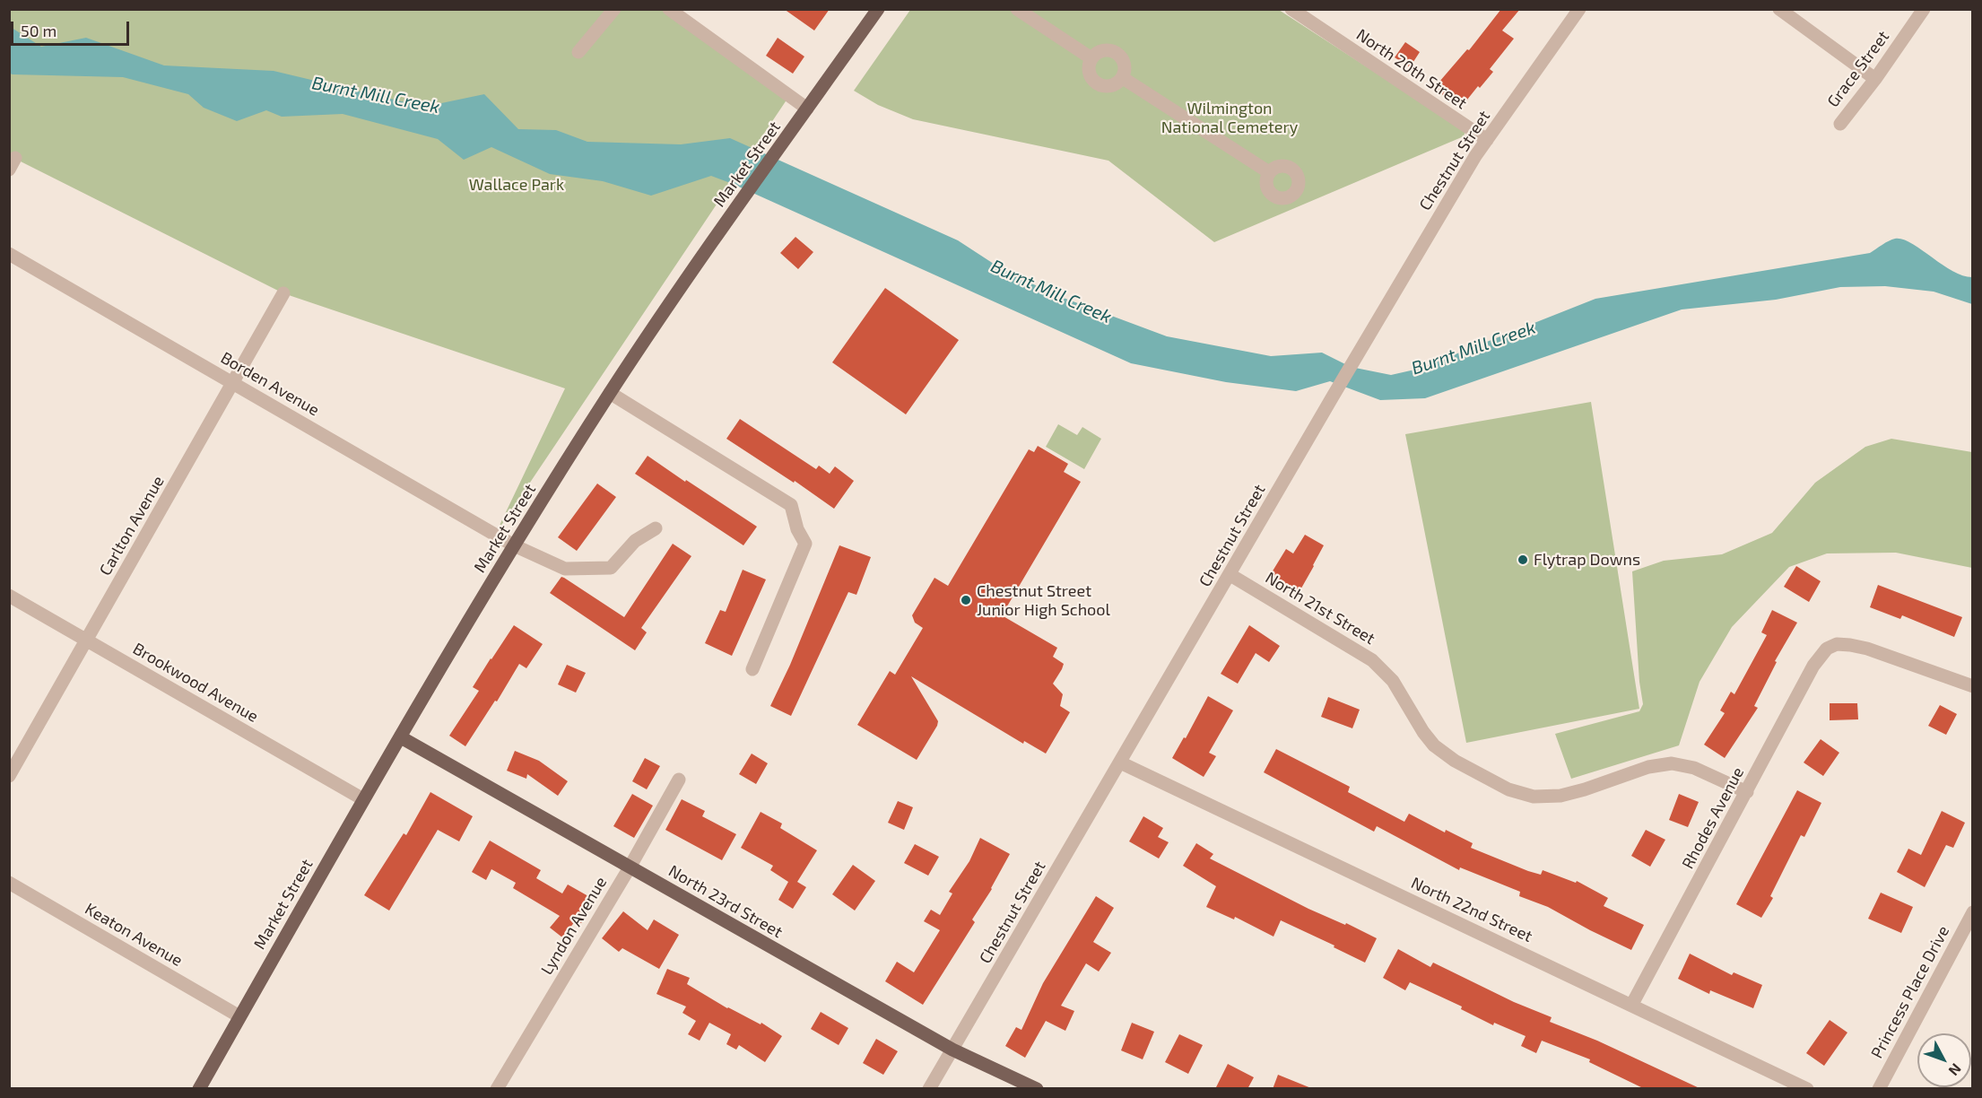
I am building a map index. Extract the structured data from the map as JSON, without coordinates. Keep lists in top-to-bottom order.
{
  "streets": {
    "main road": ["Market Street", "North 23rd Street"],
    "street": [
      "North 20th Street",
      "Grace Street",
      "Chestnut Street",
      "Borden Avenue",
      "Carlton Avenue",
      "North 21st Street",
      "Brookwood Avenue",
      "Rhodes Avenue",
      "North 22nd Street",
      "Lyndon Avenue",
      "Keaton Avenue",
      "Princess Place Drive"
    ]
  },
  "crossings": [
    ["North 20th Street", "Chestnut Street"],
    ["Chestnut Street", "North 21st Street"],
    ["Chestnut Street", "North 23rd Street"],
    ["Chestnut Street", "North 22nd Street"],
    ["Market Street", "Borden Avenue"],
    ["Market Street", "Brookwood Avenue"],
    ["Market Street", "North 23rd Street"],
    ["Market Street", "Keaton Avenue"],
    ["Borden Avenue", "Carlton Avenue"],
    ["Carlton Avenue", "Brookwood Avenue"],
    ["North 21st Street", "Rhodes Avenue"],
    ["Rhodes Avenue", "North 22nd Street"],
    ["North 23rd Street", "Lyndon Avenue"]
  ],
  "water": ["Burnt Mill Creek"],
  "parks": ["Wilmington National Cemetery", "Wallace Park"],
  "places": ["Flytrap Downs", "Chestnut Street Junior High School"],
  "scale_bar": "50 m",
  "north": "bottom right"
}
